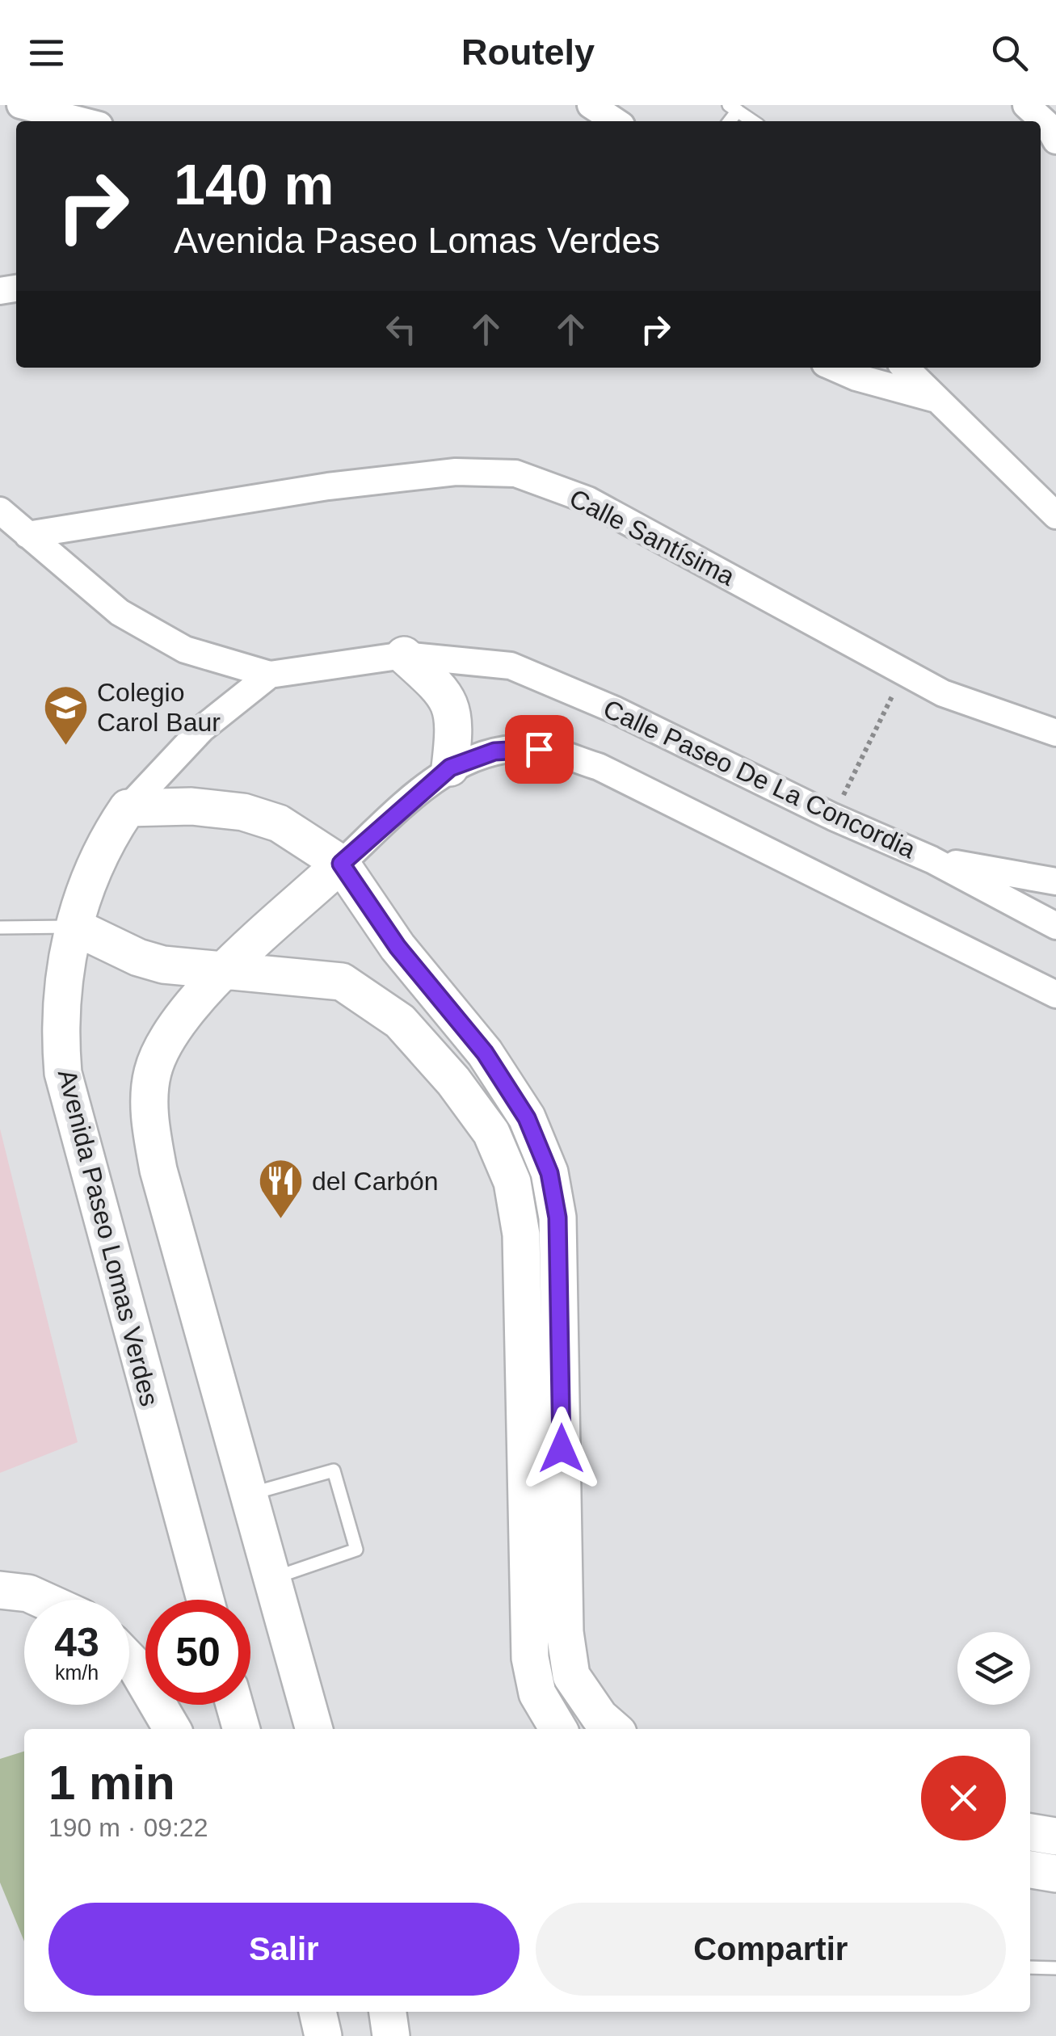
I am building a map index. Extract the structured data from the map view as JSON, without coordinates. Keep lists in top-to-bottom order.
{
  "streets": {
    "main road": ["Avenida Paseo Lomas Verdes"],
    "street": ["Calle Santísima", "Calle Paseo De La Concordia"]
  },
  "places": {
    "school or university": ["Colegio Carol Baur"],
    "restaurant": ["del Carbón"]
  },
  "page": {
    "header": "Routely",
    "turn": ["140 m", "Avenida Paseo Lomas Verdes"],
    "speed": "43 km/h",
    "limit": "50",
    "heading": ["1 min", "190 m · 09:22"],
    "buttons": ["Salir", "Compartir"]
  }
}
